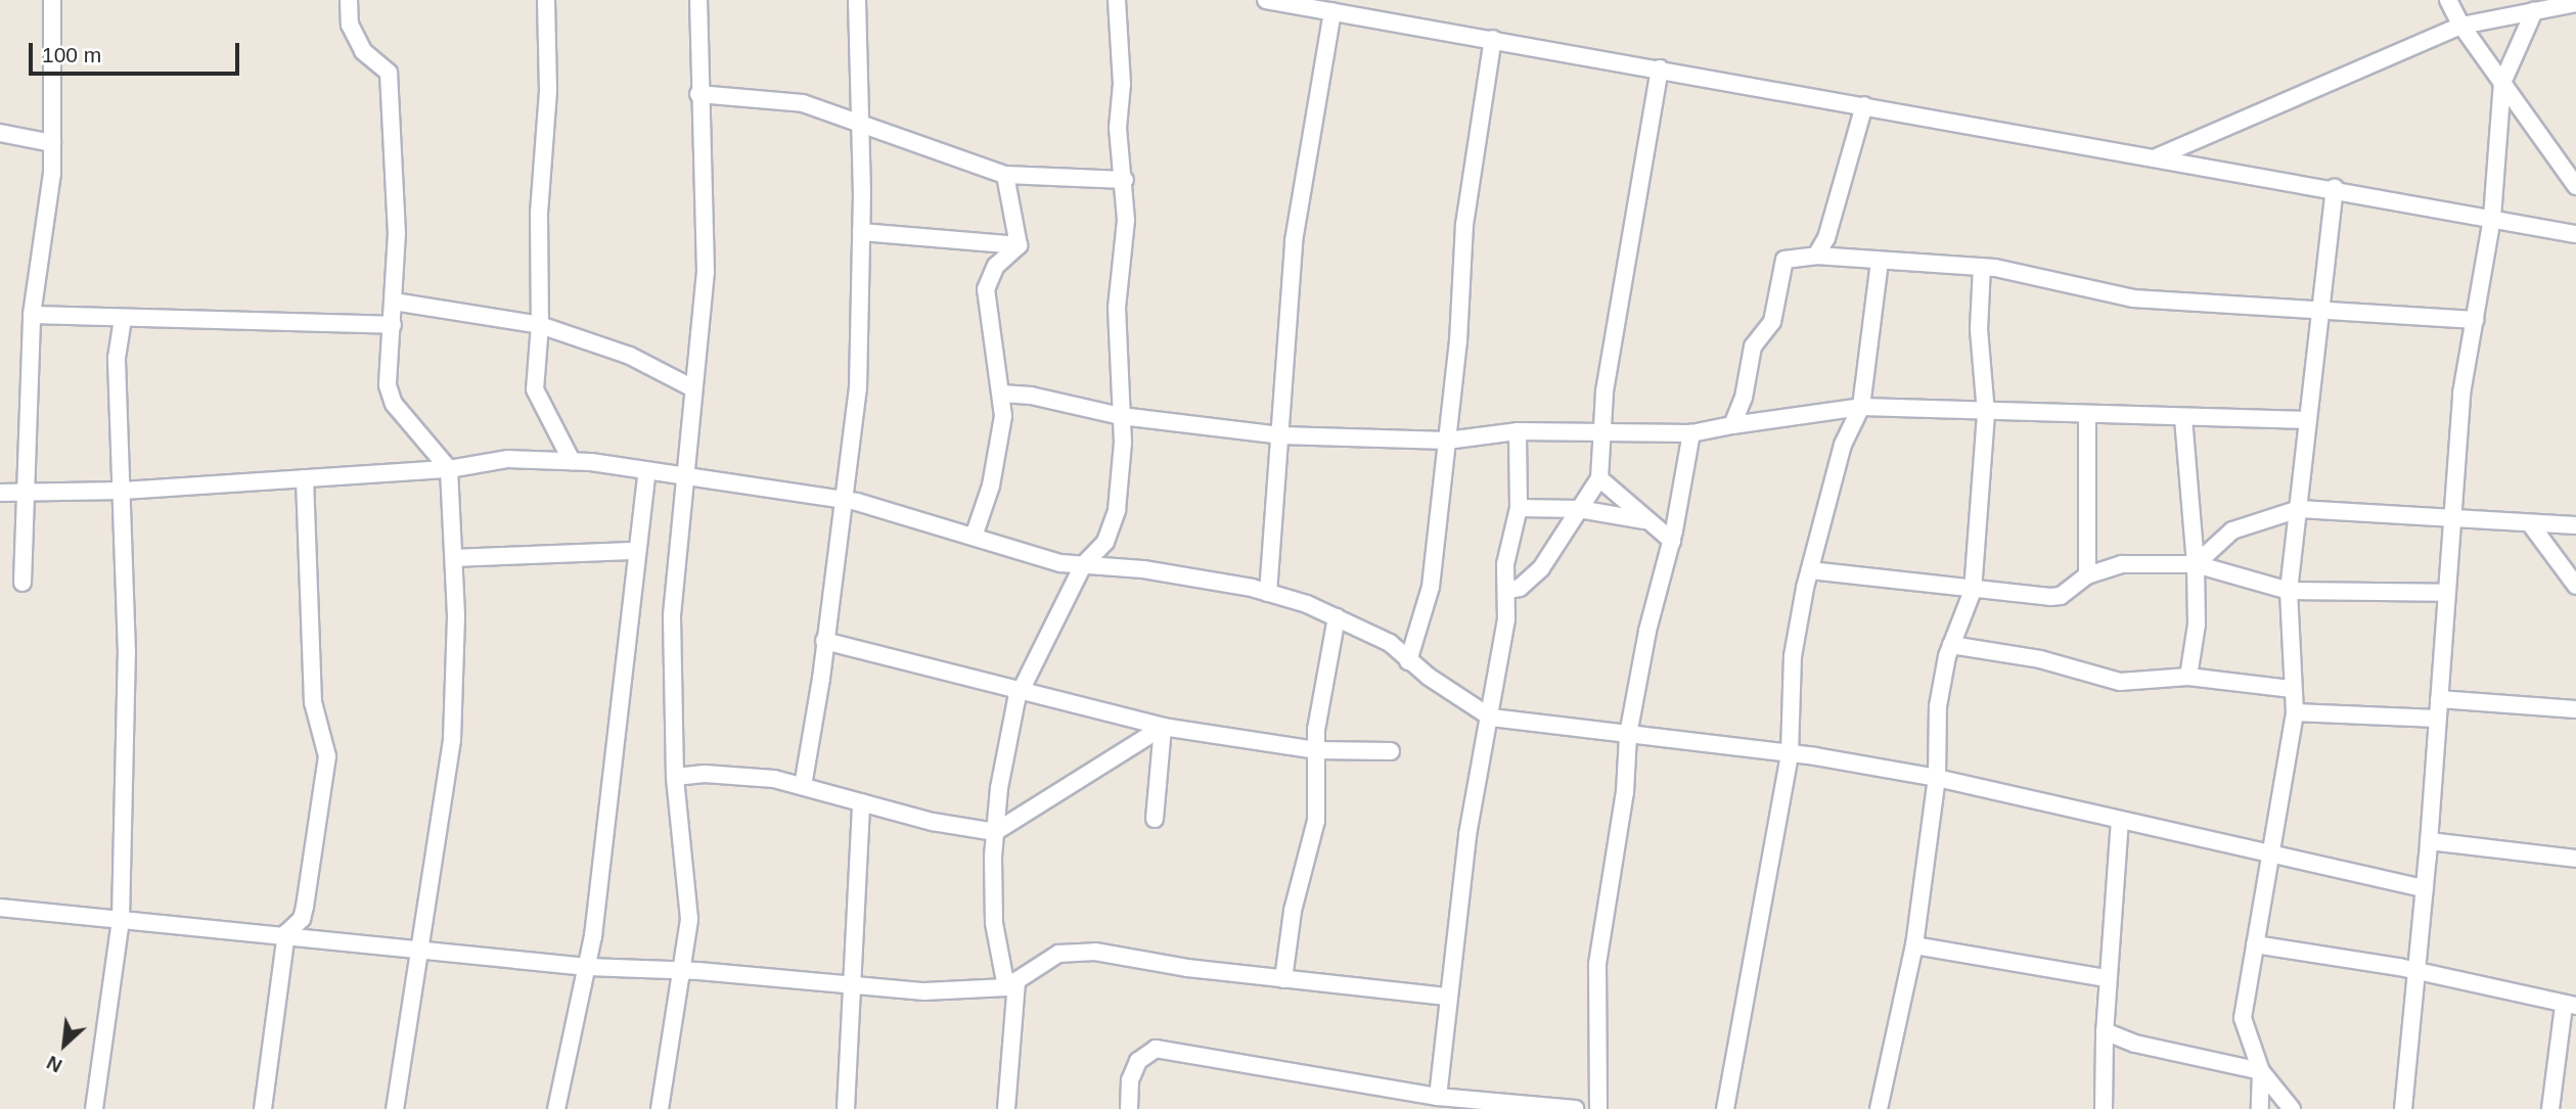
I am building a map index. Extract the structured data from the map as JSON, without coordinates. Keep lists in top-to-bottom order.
{
  "scale_bar": "100 m",
  "north": "bottom left"
}
